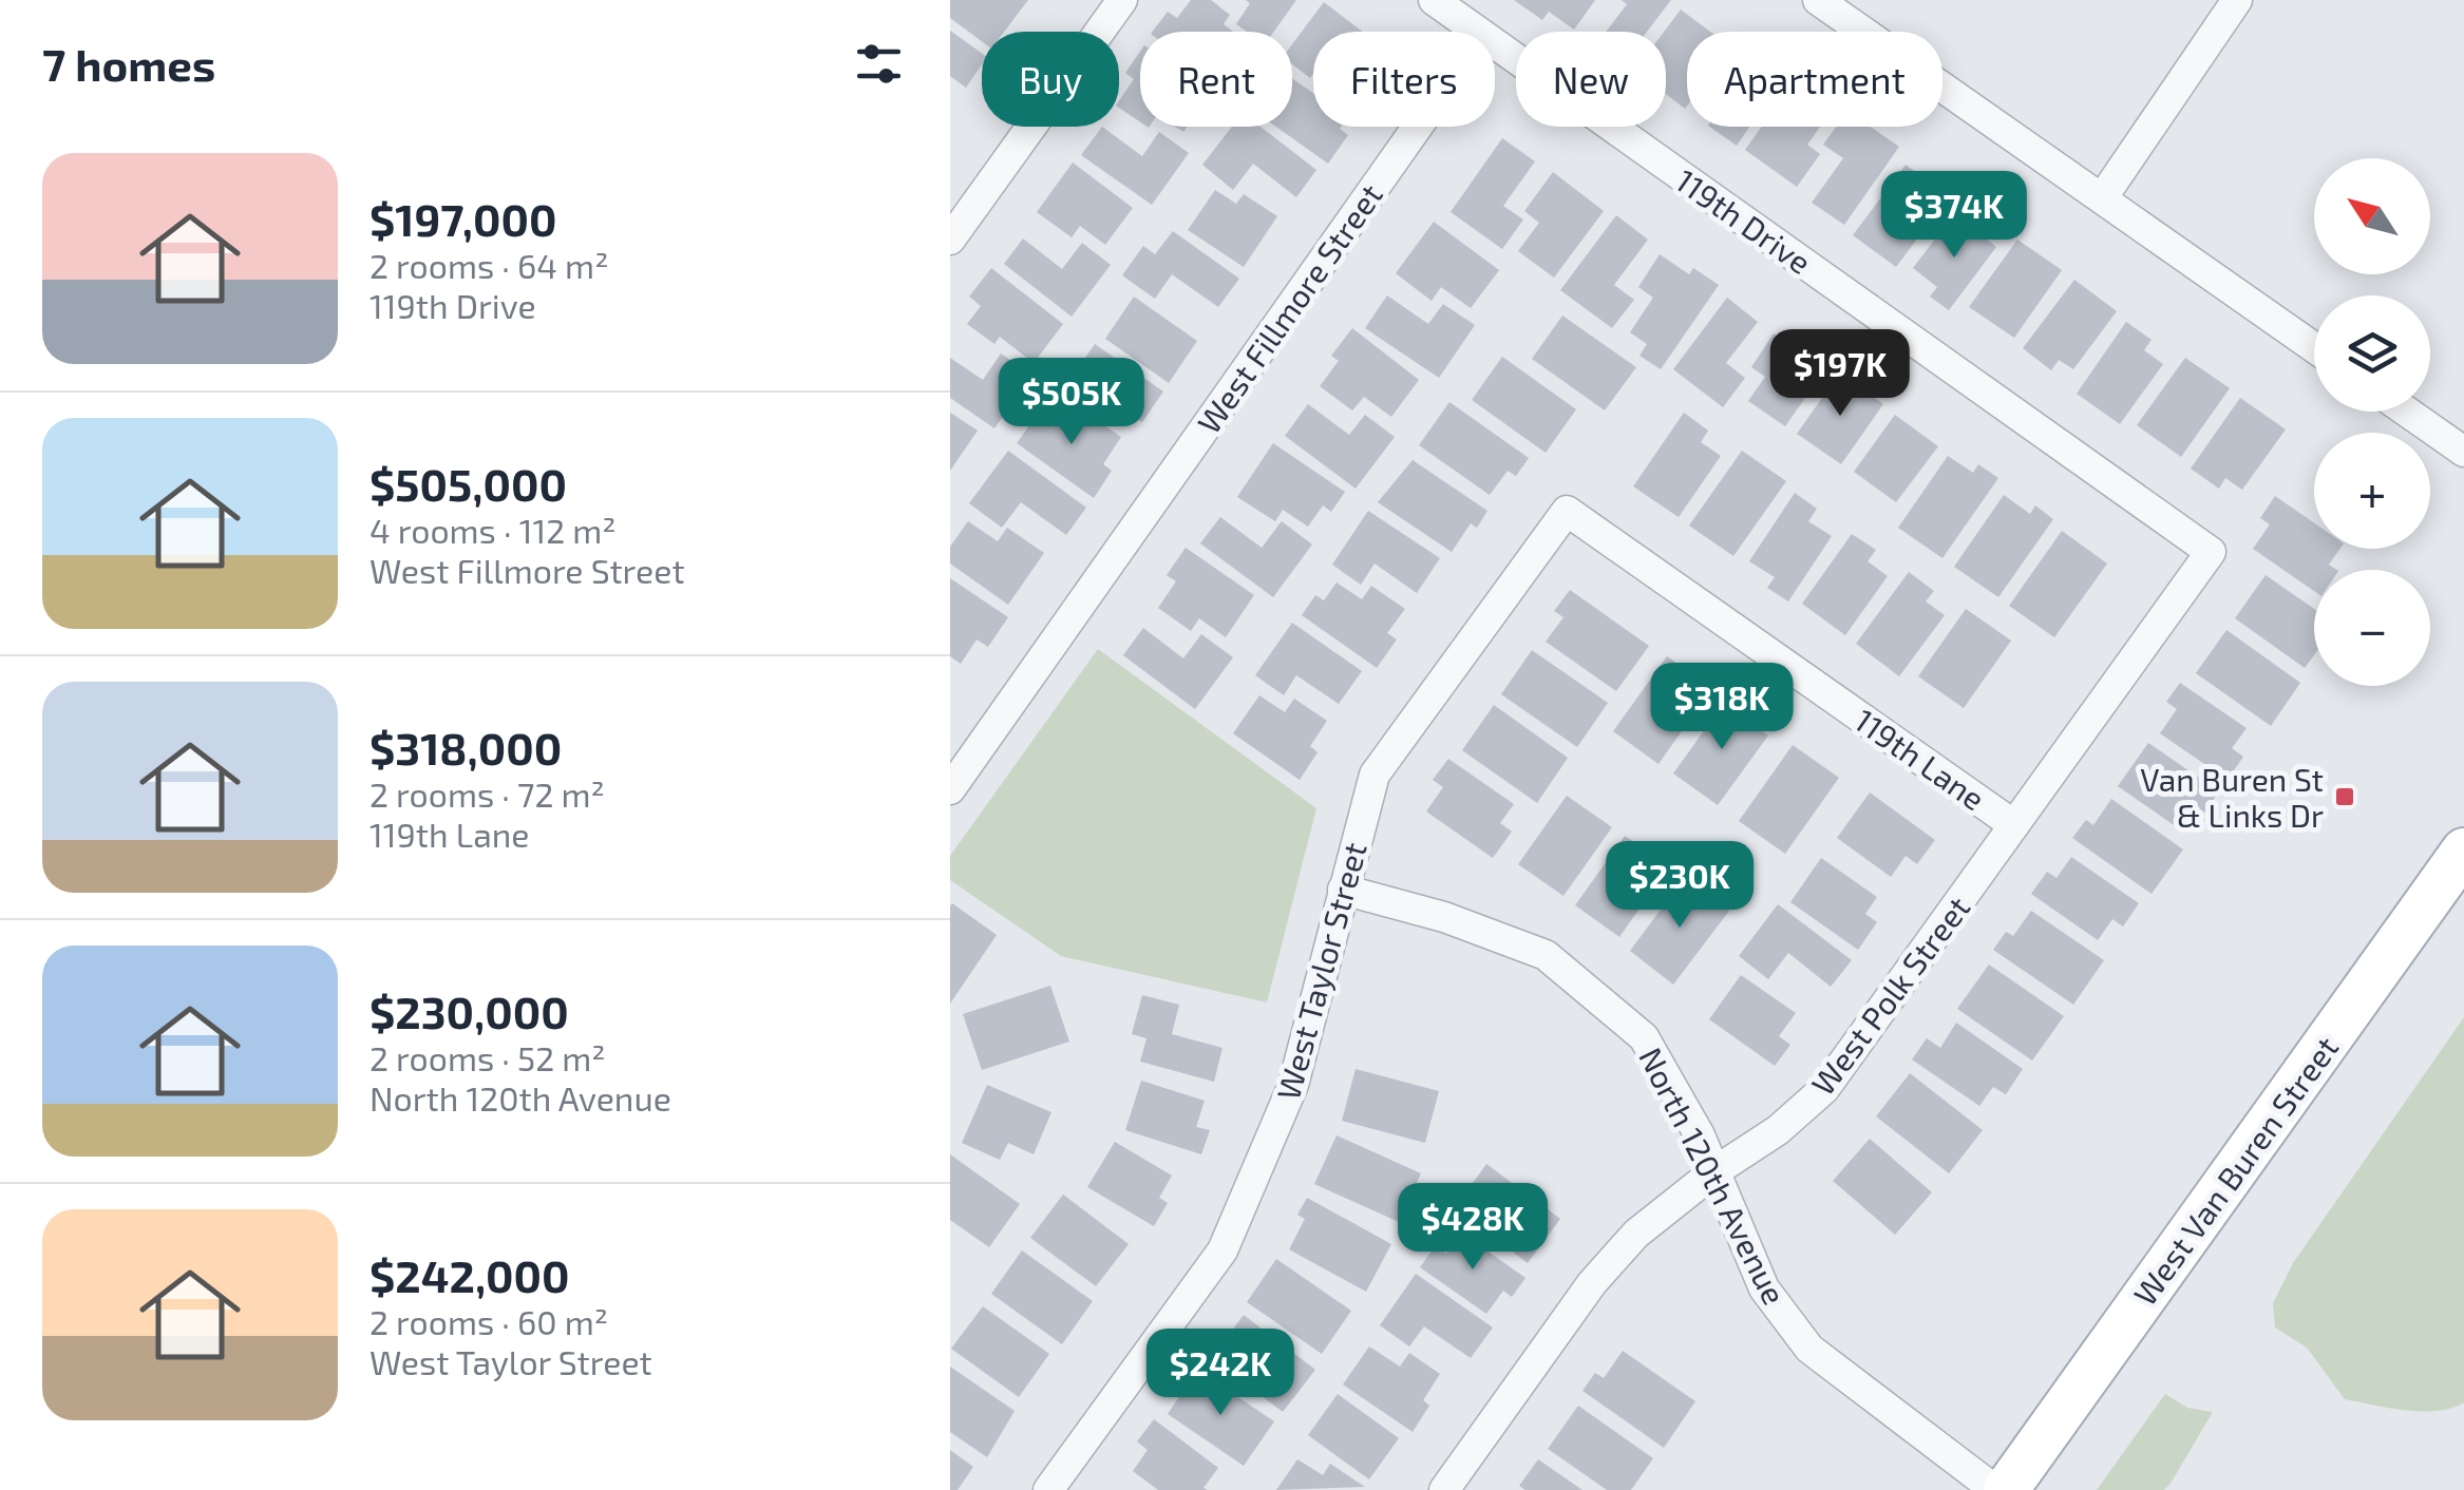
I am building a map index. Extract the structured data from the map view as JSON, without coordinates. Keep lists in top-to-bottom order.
{
  "streets": {
    "main road": ["West Van Buren Street"],
    "street": [
      "119th Drive",
      "West Fillmore Street",
      "119th Lane",
      "West Taylor Street",
      "West Polk Street",
      "North 120th Avenue"
    ]
  },
  "crossings": [
    ["119th Drive", "West Polk Street"],
    ["119th Lane", "West Taylor Street"],
    ["119th Lane", "West Polk Street"],
    ["West Taylor Street", "North 120th Avenue"],
    ["West Polk Street", "North 120th Avenue"]
  ],
  "places": {
    "transit": ["Van Buren St & Links Dr"]
  },
  "north": "top left",
  "page": {
    "heading": "7 homes",
    "chip": [
      "Buy",
      "Rent",
      "Filters",
      "New",
      "Apartment"
    ],
    "list": [
      {
        "name": "$197,000",
        "note": "2 rooms · 64 m² · 119th Drive"
      },
      {
        "name": "$505,000",
        "note": "4 rooms · 112 m² · West Fillmore Street"
      },
      {
        "name": "$318,000",
        "note": "2 rooms · 72 m² · 119th Lane"
      },
      {
        "name": "$230,000",
        "note": "2 rooms · 52 m² · North 120th Avenue"
      },
      {
        "name": "$242,000",
        "note": "2 rooms · 60 m² · West Taylor Street"
      }
    ],
    "map_buttons": ["+", "−"],
    "price": [
      "$374K",
      "$197K",
      "$505K",
      "$318K",
      "$230K",
      "$428K",
      "$242K"
    ]
  }
}
